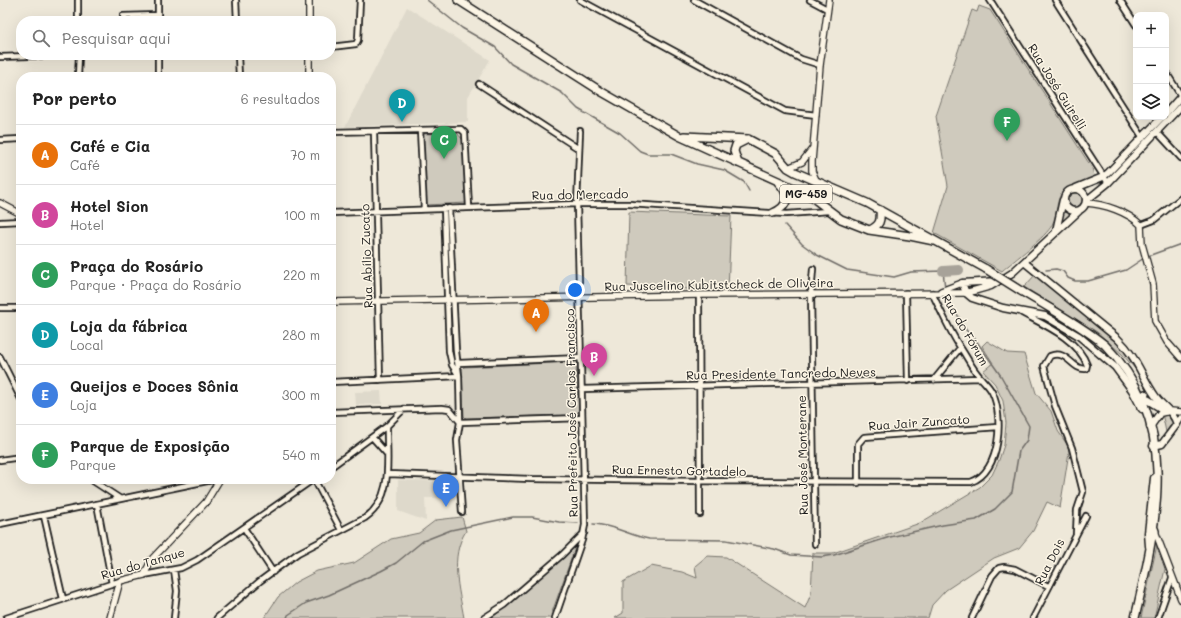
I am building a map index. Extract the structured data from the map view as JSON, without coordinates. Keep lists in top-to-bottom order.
{
  "streets": {
    "main road": ["MG-459"],
    "street": [
      "Rua José Guirelli",
      "Rua do Mercado",
      "Rua Abílio Zucato",
      "Rua Juscelino Kubitstcheck de Oliveira",
      "Rua do Fórum",
      "Rua Presidente Tancredo Neves",
      "Rua Prefeito José Carlos Francisco",
      "Rua Jair Zuncato",
      "Rua José Monterane",
      "Rua Ernesto Gortadelo",
      "Rua Dois",
      "Rua do Tanque"
    ]
  },
  "crossings": [
    ["MG-459", "Rua do Mercado"],
    ["Rua do Mercado", "Rua Abílio Zucato"],
    ["Rua do Mercado", "Rua Prefeito José Carlos Francisco"],
    ["Rua Abílio Zucato", "Rua Juscelino Kubitstcheck de Oliveira"],
    ["Rua Juscelino Kubitstcheck de Oliveira", "Rua do Fórum"],
    ["Rua Juscelino Kubitstcheck de Oliveira", "Rua Prefeito José Carlos Francisco"],
    ["Rua Juscelino Kubitstcheck de Oliveira", "Rua José Monterane"],
    ["Rua do Fórum", "Rua Presidente Tancredo Neves"],
    ["Rua do Fórum", "Rua Jair Zuncato"],
    ["Rua do Fórum", "Rua Ernesto Gortadelo"],
    ["Rua Presidente Tancredo Neves", "Rua Prefeito José Carlos Francisco"],
    ["Rua Presidente Tancredo Neves", "Rua José Monterane"],
    ["Rua Prefeito José Carlos Francisco", "Rua Ernesto Gortadelo"],
    ["Rua Jair Zuncato", "Rua Ernesto Gortadelo"],
    ["Rua José Monterane", "Rua Ernesto Gortadelo"]
  ],
  "page": {
    "map_buttons": ["+", "−"],
    "search": "Pesquisar aqui",
    "heading": ["Por perto", "6 resultados"],
    "pins": [
      "D",
      "F",
      "C",
      "A",
      "B",
      "E"
    ],
    "list": [
      {
        "mark": "A",
        "name": "Café e Cia",
        "note": "Café",
        "value": "70 m"
      },
      {
        "mark": "B",
        "name": "Hotel Sion",
        "note": "Hotel",
        "value": "100 m"
      },
      {
        "mark": "C",
        "name": "Praça do Rosário",
        "note": "Parque · Praça do Rosário",
        "value": "220 m"
      },
      {
        "mark": "D",
        "name": "Loja da fábrica",
        "note": "Local",
        "value": "280 m"
      },
      {
        "mark": "E",
        "name": "Queijos e Doces Sônia",
        "note": "Loja",
        "value": "300 m"
      },
      {
        "mark": "F",
        "name": "Parque de Exposição",
        "note": "Parque",
        "value": "540 m"
      }
    ]
  }
}
